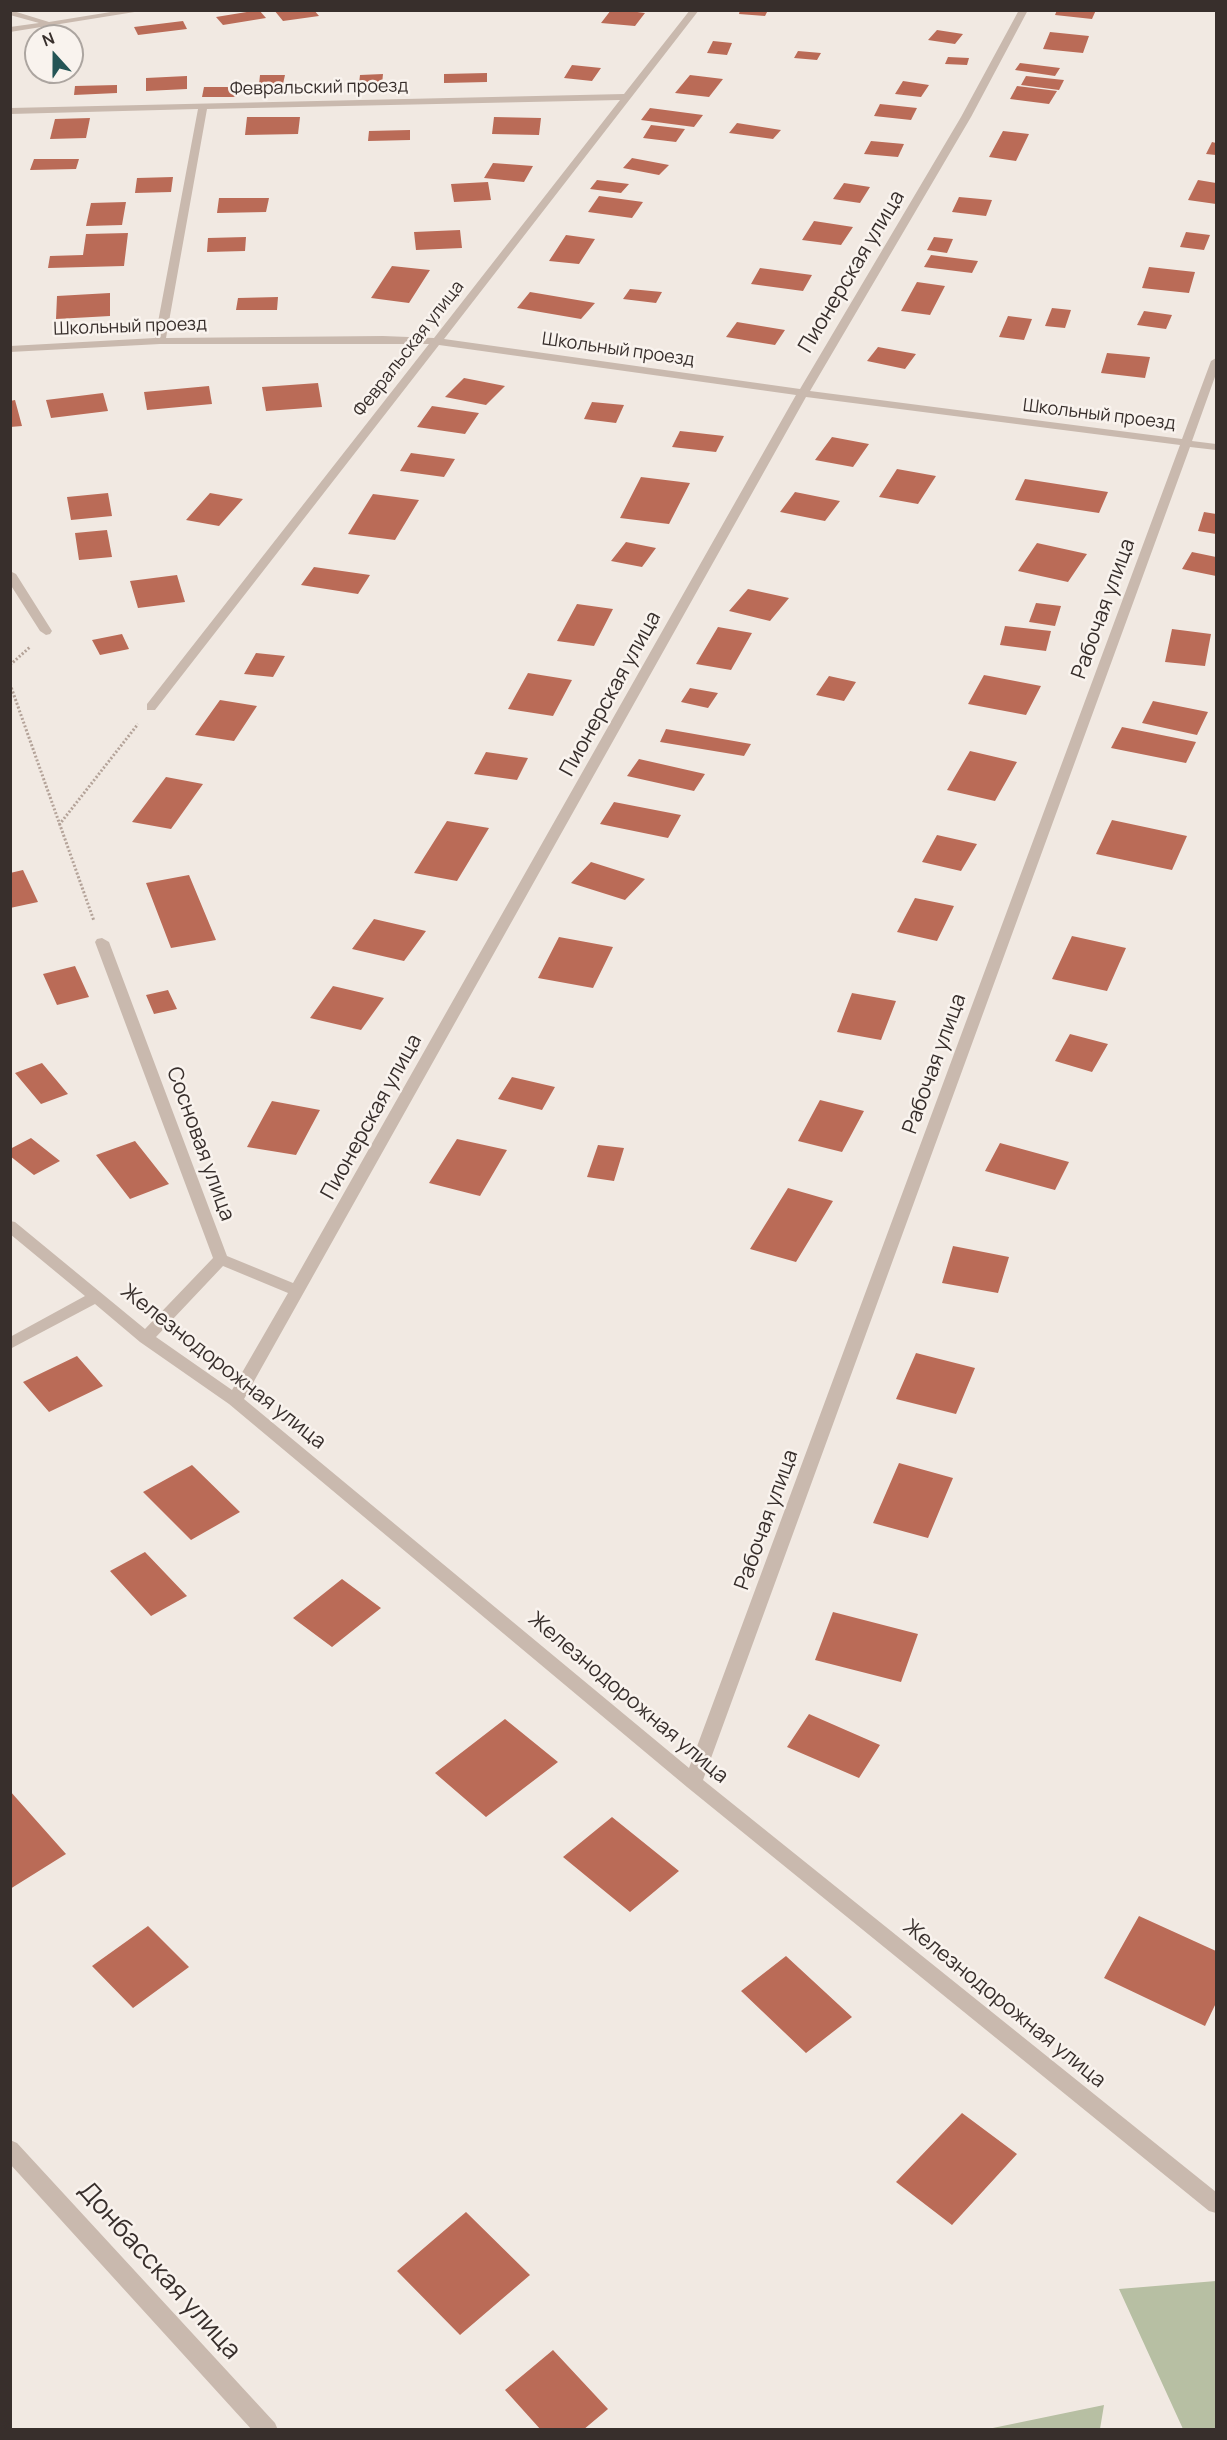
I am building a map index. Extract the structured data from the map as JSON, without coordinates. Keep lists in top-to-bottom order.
{
  "streets": {
    "street": [
      "Февральский проезд",
      "Пионерская улица",
      "Школьный проезд",
      "Февральская улица",
      "Рабочая улица",
      "Сосновая улица",
      "Железнодорожная улица",
      "Донбасская улица"
    ]
  },
  "crossings": [
    ["Февральский проезд", "Февральская улица"],
    ["Пионерская улица", "Школьный проезд"],
    ["Пионерская улица", "Железнодорожная улица"],
    ["Школьный проезд", "Февральская улица"],
    ["Школьный проезд", "Рабочая улица"],
    ["Рабочая улица", "Железнодорожная улица"]
  ],
  "north": "top"
}
